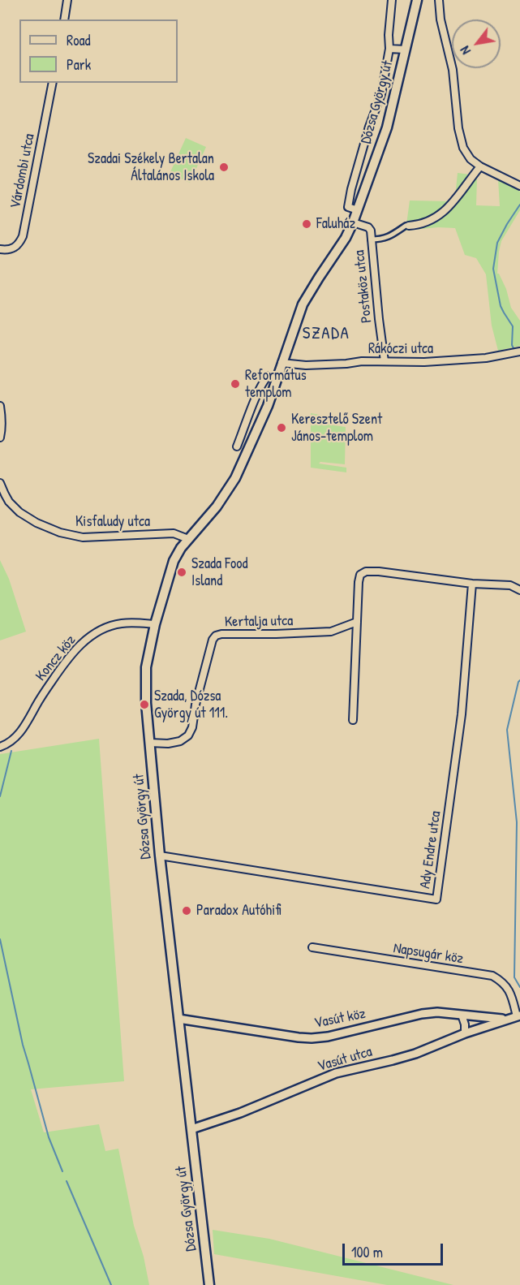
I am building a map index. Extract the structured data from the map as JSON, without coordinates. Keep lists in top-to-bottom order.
{
  "streets": {
    "main road": ["Dózsa György út"],
    "street": [
      "Várdombi utca",
      "Postaköz utca",
      "Rákóczi utca",
      "Kisfaludy utca",
      "Kertalja utca",
      "Koncz köz",
      "Ady Endre utca",
      "Napsugár köz",
      "Vasút köz",
      "Vasút utca"
    ]
  },
  "crossings": [
    ["Dózsa György út", "Postaköz utca"],
    ["Dózsa György út", "Rákóczi utca"],
    ["Dózsa György út", "Kisfaludy utca"],
    ["Dózsa György út", "Kertalja utca"],
    ["Dózsa György út", "Koncz köz"],
    ["Dózsa György út", "Ady Endre utca"],
    ["Dózsa György út", "Vasút köz"],
    ["Dózsa György út", "Vasút utca"],
    ["Postaköz utca", "Rákóczi utca"],
    ["Vasút köz", "Vasút utca"]
  ],
  "districts": ["SZADA"],
  "places": [
    "Szadai Székely Bertalan Általános Iskola",
    "Faluház",
    "Református templom",
    "Keresztelő Szent János-templom",
    "Szada Food Island",
    "Szada, Dózsa György út 111.",
    "Paradox Autóhifi"
  ],
  "legend": ["Road", "Park"],
  "scale_bar": "100 m",
  "north": "bottom left"
}
